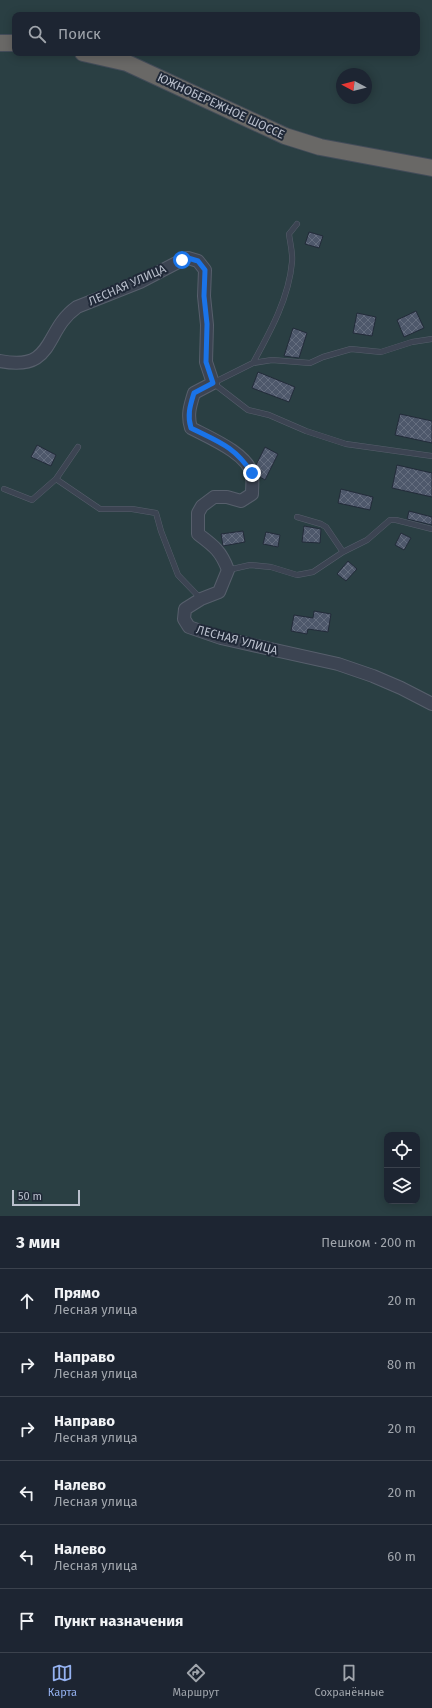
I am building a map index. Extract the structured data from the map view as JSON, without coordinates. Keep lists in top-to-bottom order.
{
  "streets": {
    "highway": ["ЮЖНОБЕРЕЖНОЕ ШОССЕ"],
    "street": ["ЛЕСНАЯ УЛИЦА"]
  },
  "scale_bar": "50 m",
  "north": "left",
  "page": {
    "search": "Поиск",
    "scale": "50 m",
    "heading": ["3 мин", "Пешком · 200 m"],
    "list": [
      ["Прямо", "Лесная улица", "20 m"],
      ["Направо", "Лесная улица", "80 m"],
      ["Направо", "Лесная улица", "20 m"],
      ["Налево", "Лесная улица", "20 m"],
      ["Налево", "Лесная улица", "60 m"],
      "Пункт назначения"
    ],
    "nav": ["Карта", "Маршрут", "Сохранённые"]
  }
}
